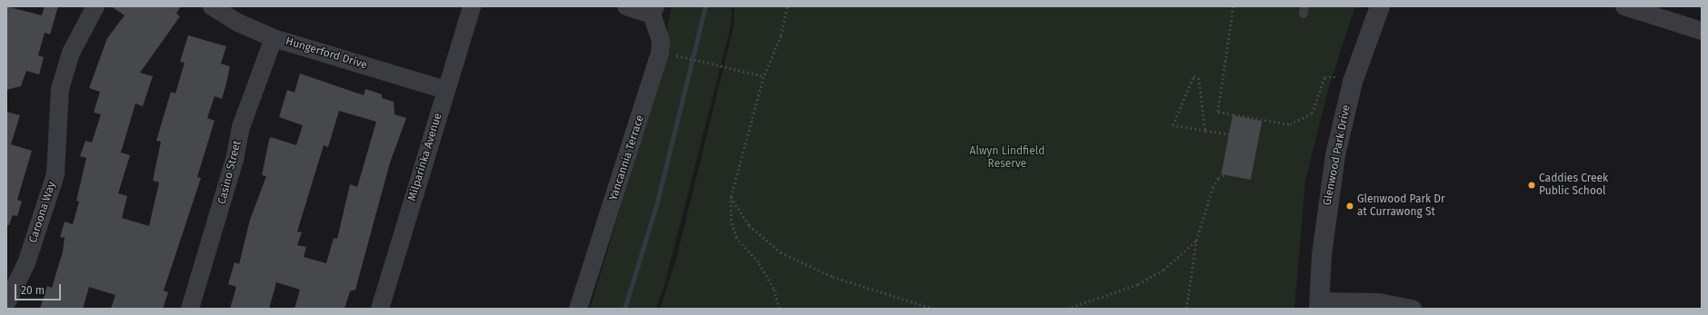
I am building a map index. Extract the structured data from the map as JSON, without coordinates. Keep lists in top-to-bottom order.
{
  "streets": {
    "street": [
      "Hungerford Drive",
      "Glenwood Park Drive",
      "Milparinka Avenue",
      "Yancannia Terrace",
      "Casino Street",
      "Caroona Way"
    ]
  },
  "crossings": [
    ["Hungerford Drive", "Milparinka Avenue"],
    ["Hungerford Drive", "Casino Street"]
  ],
  "parks": ["Alwyn Lindfield Reserve"],
  "places": ["Caddies Creek Public School", "Glenwood Park Dr at Currawong St"],
  "scale_bar": "20 m"
}
